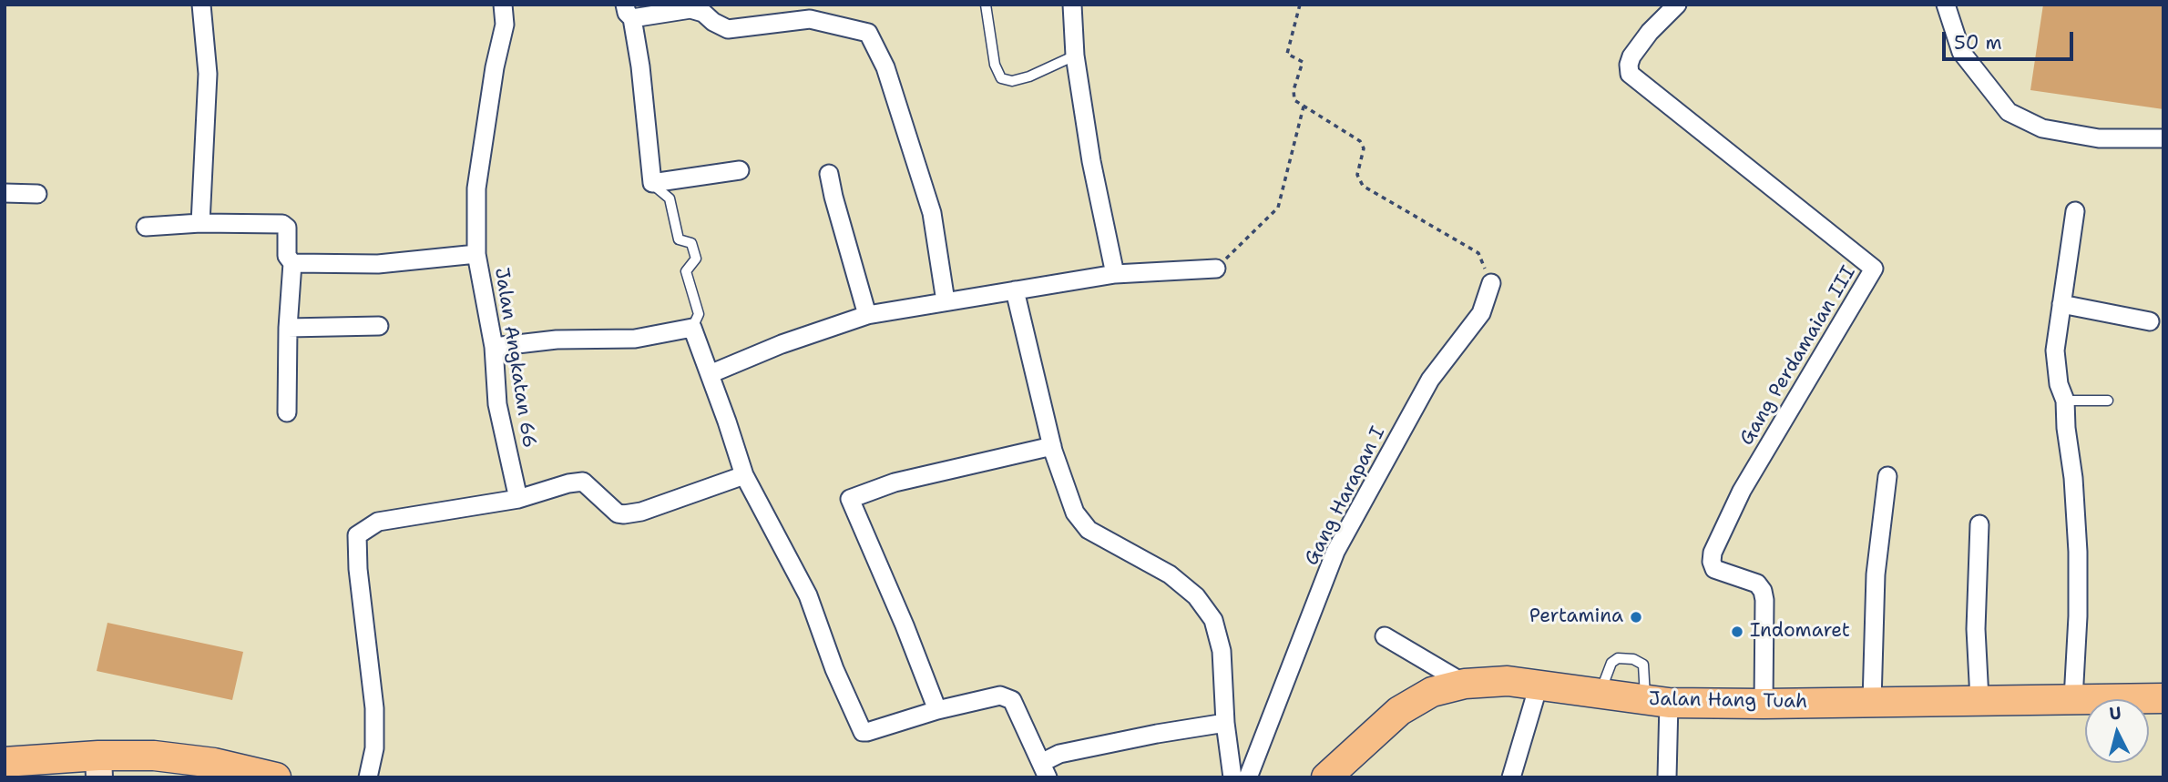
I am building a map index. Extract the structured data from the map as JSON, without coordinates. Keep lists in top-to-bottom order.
{
  "streets": {
    "main road": ["Jalan Hang Tuah"],
    "street": ["Gang Perdamaian III", "Jalan Angkatan 66", "Gang Harapan I"]
  },
  "crossings": [
    ["Gang Perdamaian III", "Jalan Hang Tuah"]
  ],
  "places": ["Pertamina", "Indomaret"],
  "scale_bar": "50 m",
  "north": "top"
}
